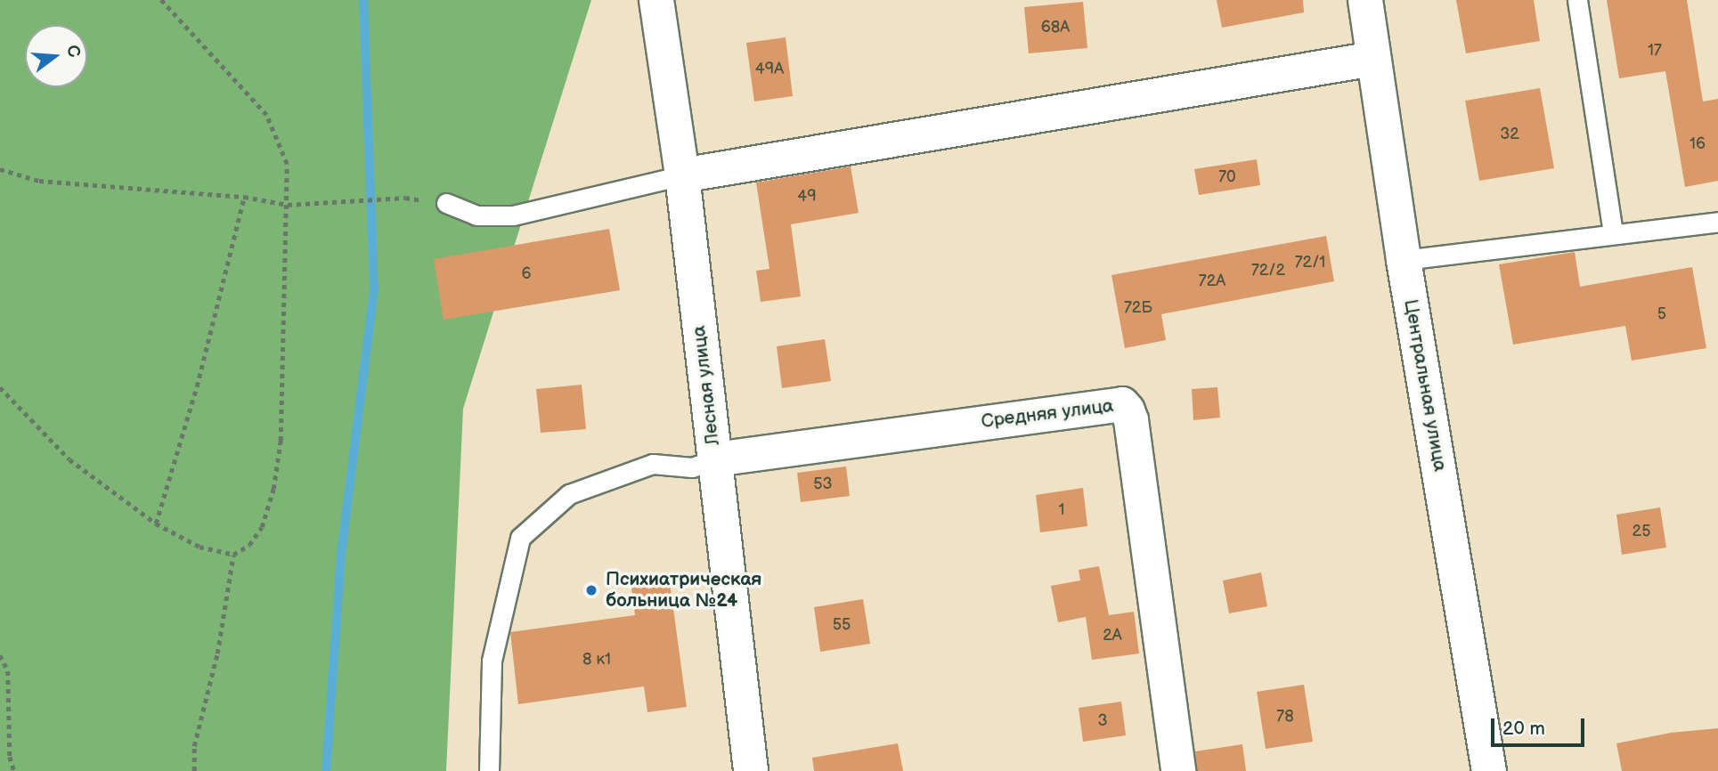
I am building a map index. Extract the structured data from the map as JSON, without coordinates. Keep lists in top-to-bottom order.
{
  "streets": {
    "street": ["Лесная улица", "Центральная улица", "Средняя улица"]
  },
  "crossings": [
    ["Лесная улица", "Средняя улица"]
  ],
  "places": ["Психиатрическая больница №24"],
  "house_numbers": [
    "68А",
    "17",
    "49А",
    "32",
    "16",
    "70",
    "49",
    "72/1",
    "72/2",
    "6",
    "72А",
    "72Б",
    "5",
    "53",
    "1",
    "25",
    "55",
    "2А",
    "8 к1",
    "78",
    "3"
  ],
  "scale_bar": "20 m",
  "north": "right"
}
